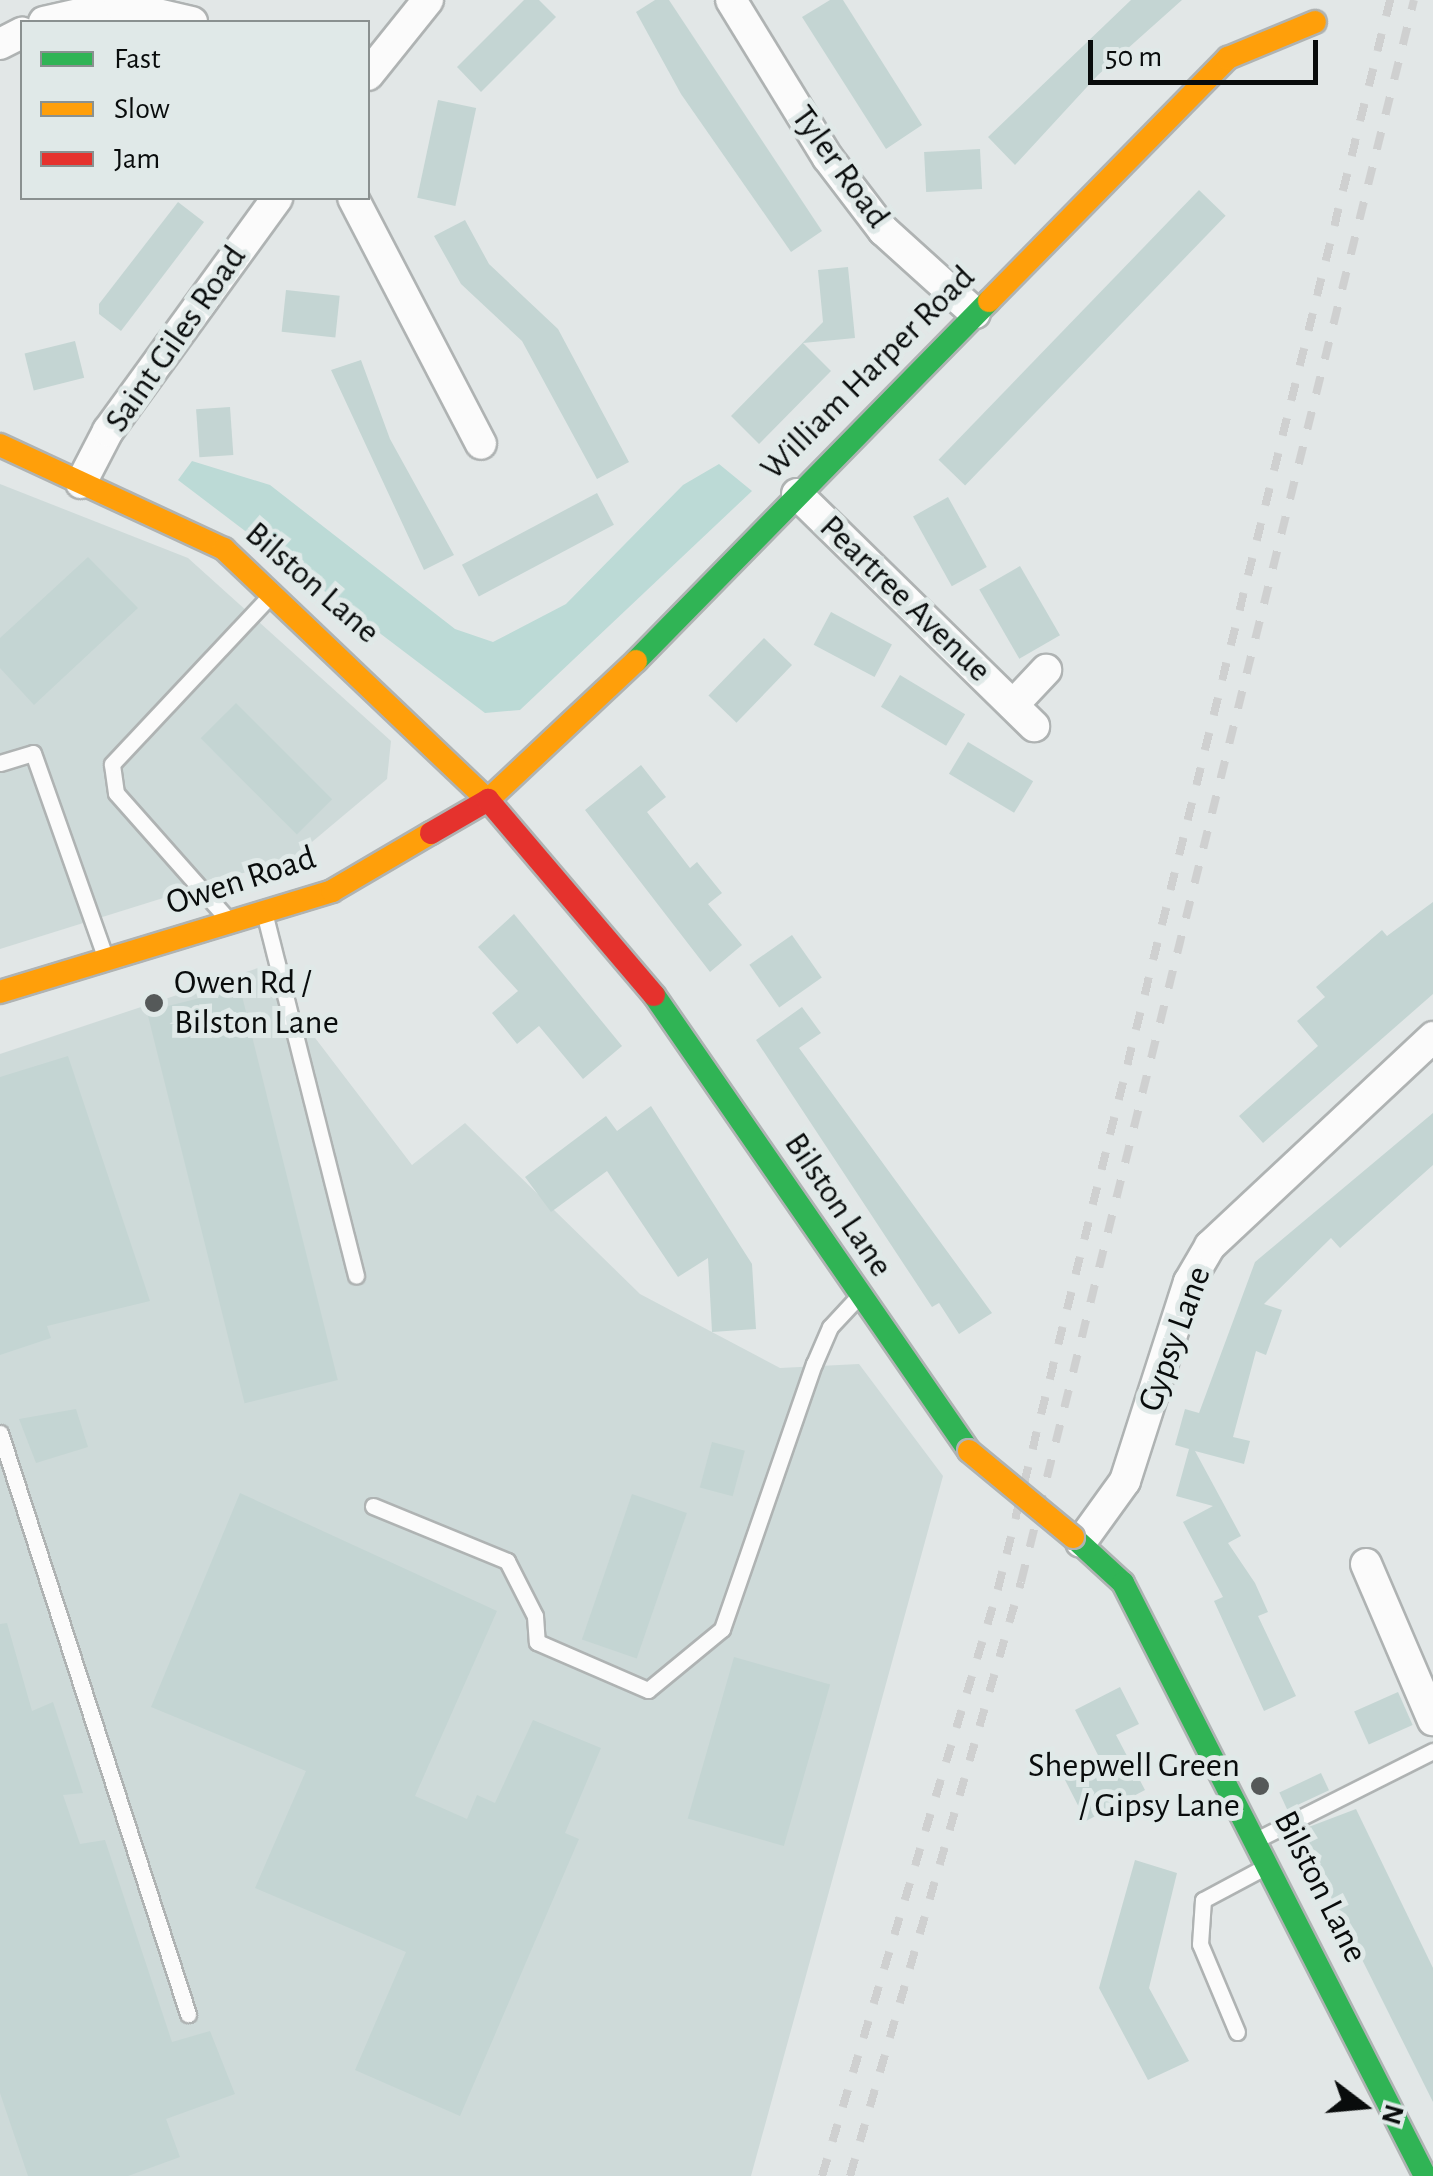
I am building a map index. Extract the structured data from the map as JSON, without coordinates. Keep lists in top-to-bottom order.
{
  "streets": {
    "main road": ["William Harper Road", "Bilston Lane", "Owen Road"],
    "street": [
      "Tyler Road",
      "Saint Giles Road",
      "Peartree Avenue",
      "Gypsy Lane"
    ]
  },
  "crossings": [
    ["Tyler Road", "William Harper Road"],
    ["Saint Giles Road", "Bilston Lane"],
    ["William Harper Road", "Bilston Lane"],
    ["William Harper Road", "Peartree Avenue"],
    ["William Harper Road", "Owen Road"],
    ["Bilston Lane", "Owen Road"],
    ["Bilston Lane", "Gypsy Lane"]
  ],
  "places": ["Owen Rd / Bilston Lane", "Shepwell Green / Gipsy Lane"],
  "legend": ["Fast", "Slow", "Jam"],
  "scale_bar": "50 m",
  "north": "right"
}
